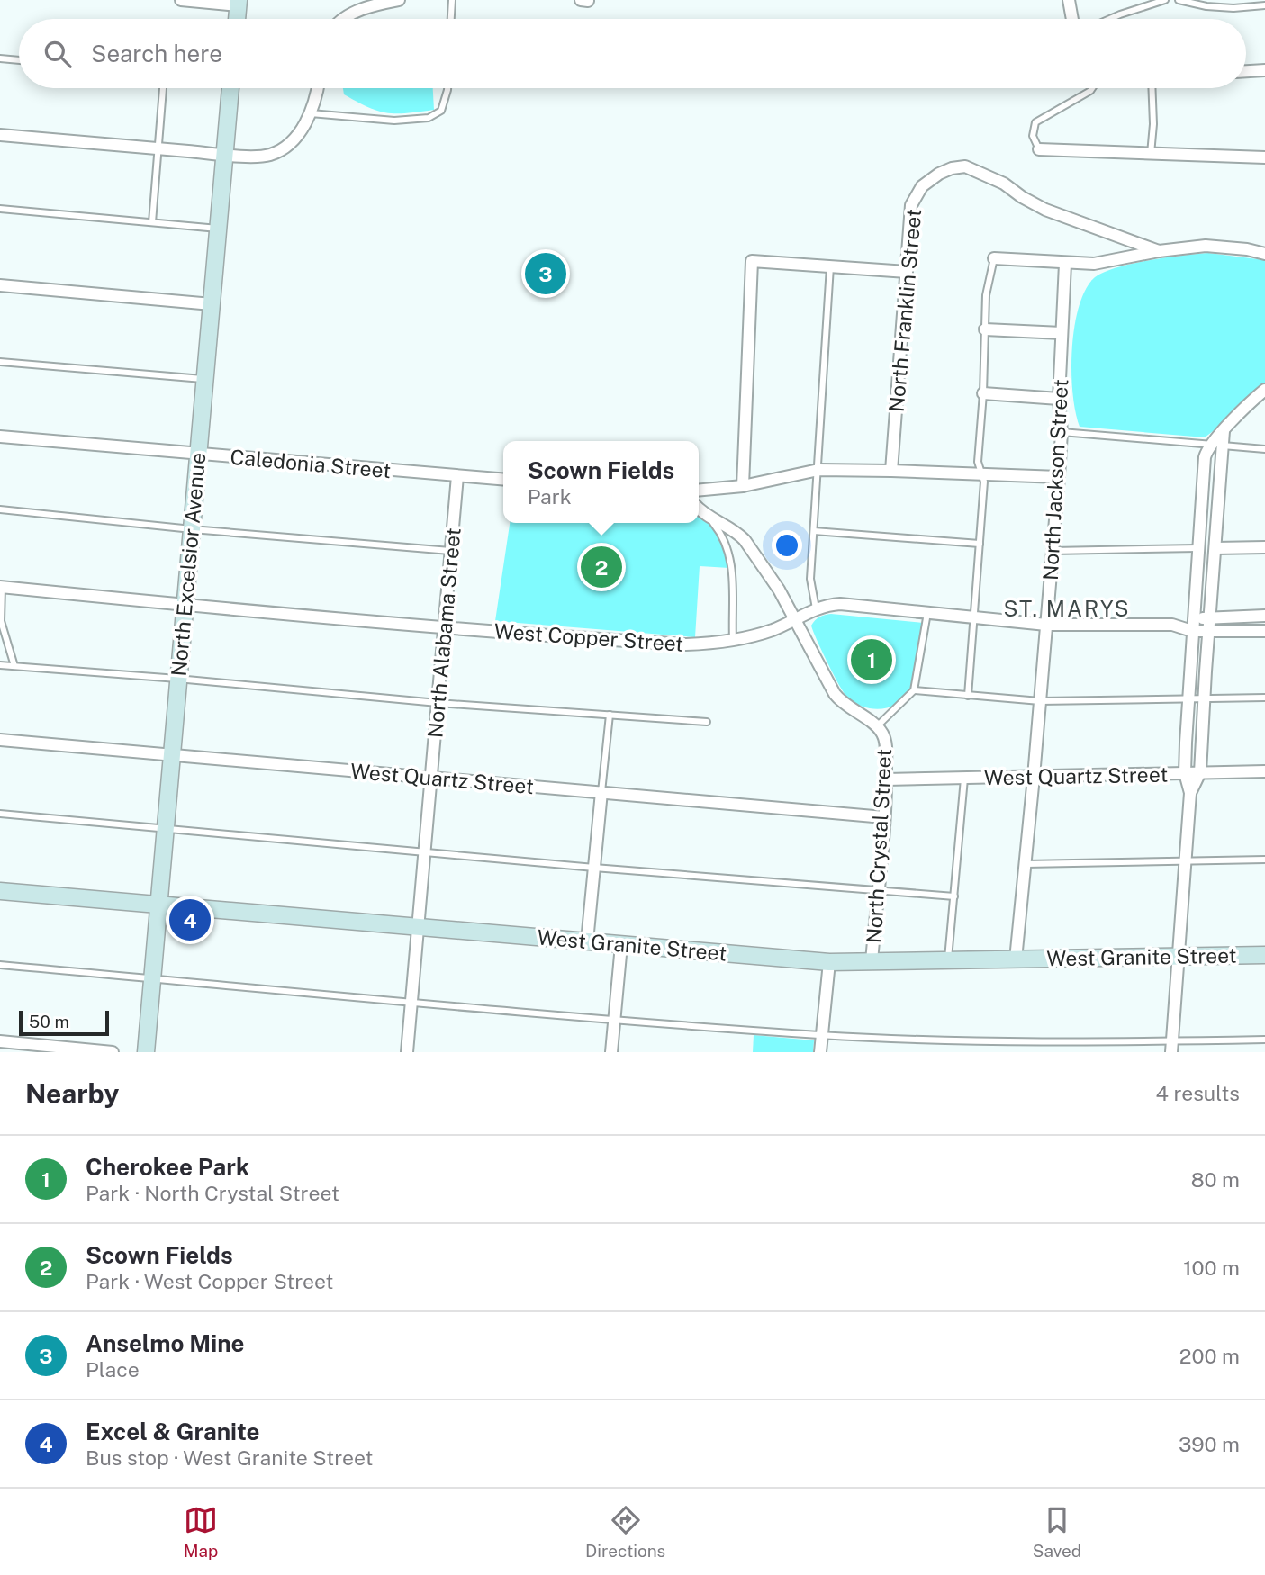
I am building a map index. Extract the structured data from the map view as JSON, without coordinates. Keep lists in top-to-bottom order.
{
  "streets": {
    "street": [
      "North Franklin Street",
      "Caledonia Street",
      "North Jackson Street",
      "North Excelsior Avenue",
      "North Alabama Street",
      "West Copper Street",
      "West Quartz Street",
      "North Crystal Street",
      "West Granite Street"
    ]
  },
  "crossings": [
    ["Caledonia Street", "North Excelsior Avenue"],
    ["Caledonia Street", "North Alabama Street"],
    ["North Jackson Street", "West Copper Street"],
    ["North Jackson Street", "West Quartz Street"],
    ["North Jackson Street", "West Granite Street"],
    ["North Excelsior Avenue", "West Copper Street"],
    ["North Excelsior Avenue", "West Quartz Street"],
    ["North Excelsior Avenue", "West Granite Street"],
    ["North Alabama Street", "West Copper Street"],
    ["North Alabama Street", "West Quartz Street"],
    ["North Alabama Street", "West Granite Street"],
    ["West Copper Street", "North Crystal Street"],
    ["West Quartz Street", "North Crystal Street"],
    ["North Crystal Street", "West Granite Street"]
  ],
  "districts": ["ST. MARYS"],
  "scale_bar": "50 m",
  "page": {
    "search": "Search here",
    "pins": [
      "3",
      "2",
      "1",
      "4"
    ],
    "popup": ["Scown Fields", "Park"],
    "scale": "50 m",
    "heading": ["Nearby", "4 results"],
    "list": [
      {
        "mark": "1",
        "name": "Cherokee Park",
        "note": "Park · North Crystal Street",
        "value": "80 m"
      },
      {
        "mark": "2",
        "name": "Scown Fields",
        "note": "Park · West Copper Street",
        "value": "100 m"
      },
      {
        "mark": "3",
        "name": "Anselmo Mine",
        "note": "Place",
        "value": "200 m"
      },
      {
        "mark": "4",
        "name": "Excel & Granite",
        "note": "Bus stop · West Granite Street",
        "value": "390 m"
      }
    ],
    "nav": ["Map", "Directions", "Saved"]
  }
}
